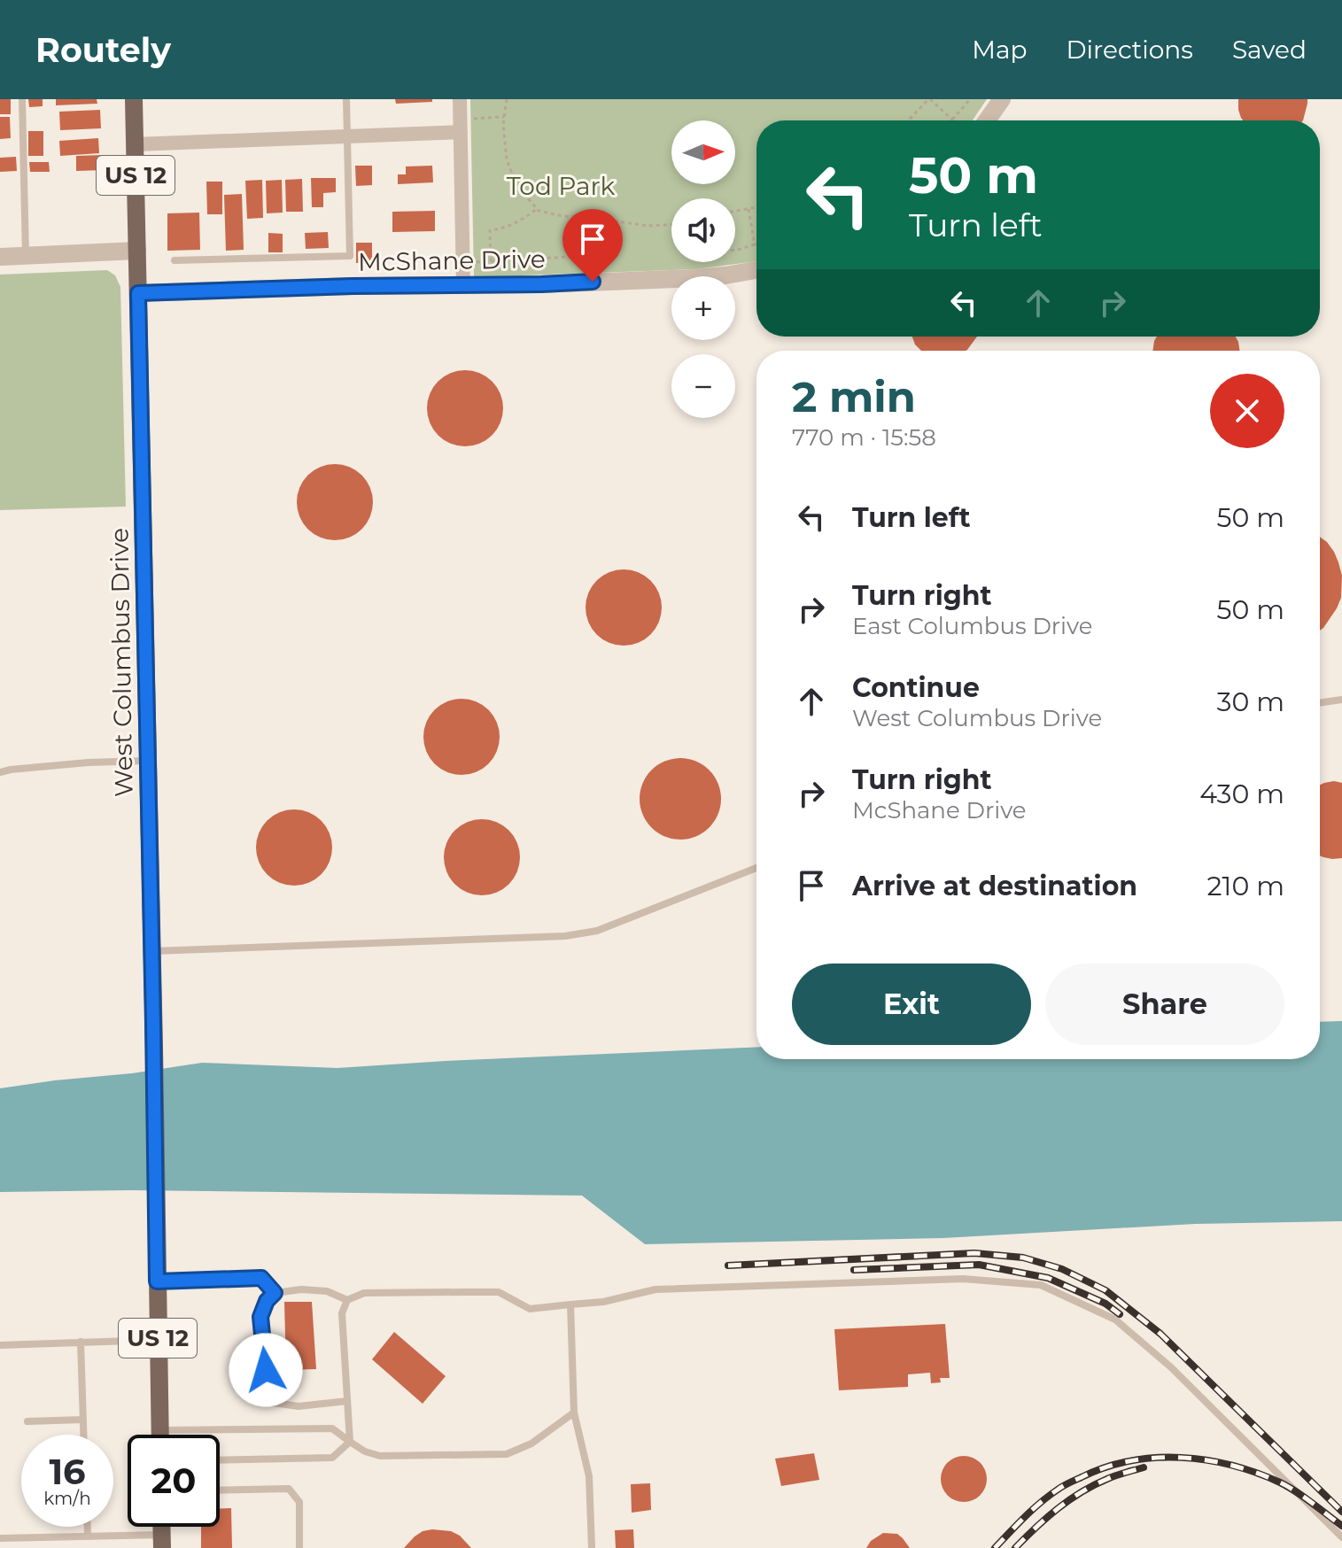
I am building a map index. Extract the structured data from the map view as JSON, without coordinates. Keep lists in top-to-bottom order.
{
  "streets": {
    "main road": ["US 12", "West Columbus Drive"],
    "street": ["McShane Drive"]
  },
  "crossings": [
    ["US 12", "West Columbus Drive"],
    ["McShane Drive", "West Columbus Drive"]
  ],
  "parks": ["Tod Park"],
  "north": "right",
  "page": {
    "header": "Routely",
    "nav": ["Map", "Directions", "Saved"],
    "map_buttons": ["+", "−"],
    "turn": ["50 m", "Turn left"],
    "heading": ["2 min", "770 m · 15:58"],
    "list": [
      {
        "name": "Turn left",
        "value": "50 m"
      },
      {
        "name": "Turn right",
        "note": "East Columbus Drive",
        "value": "50 m"
      },
      {
        "name": "Continue",
        "note": "West Columbus Drive",
        "value": "30 m"
      },
      {
        "name": "Turn right",
        "note": "McShane Drive",
        "value": "430 m"
      },
      {
        "name": "Arrive at destination",
        "value": "210 m"
      }
    ],
    "buttons": ["Exit", "Share"],
    "speed": "16 km/h",
    "limit": "20"
  }
}
